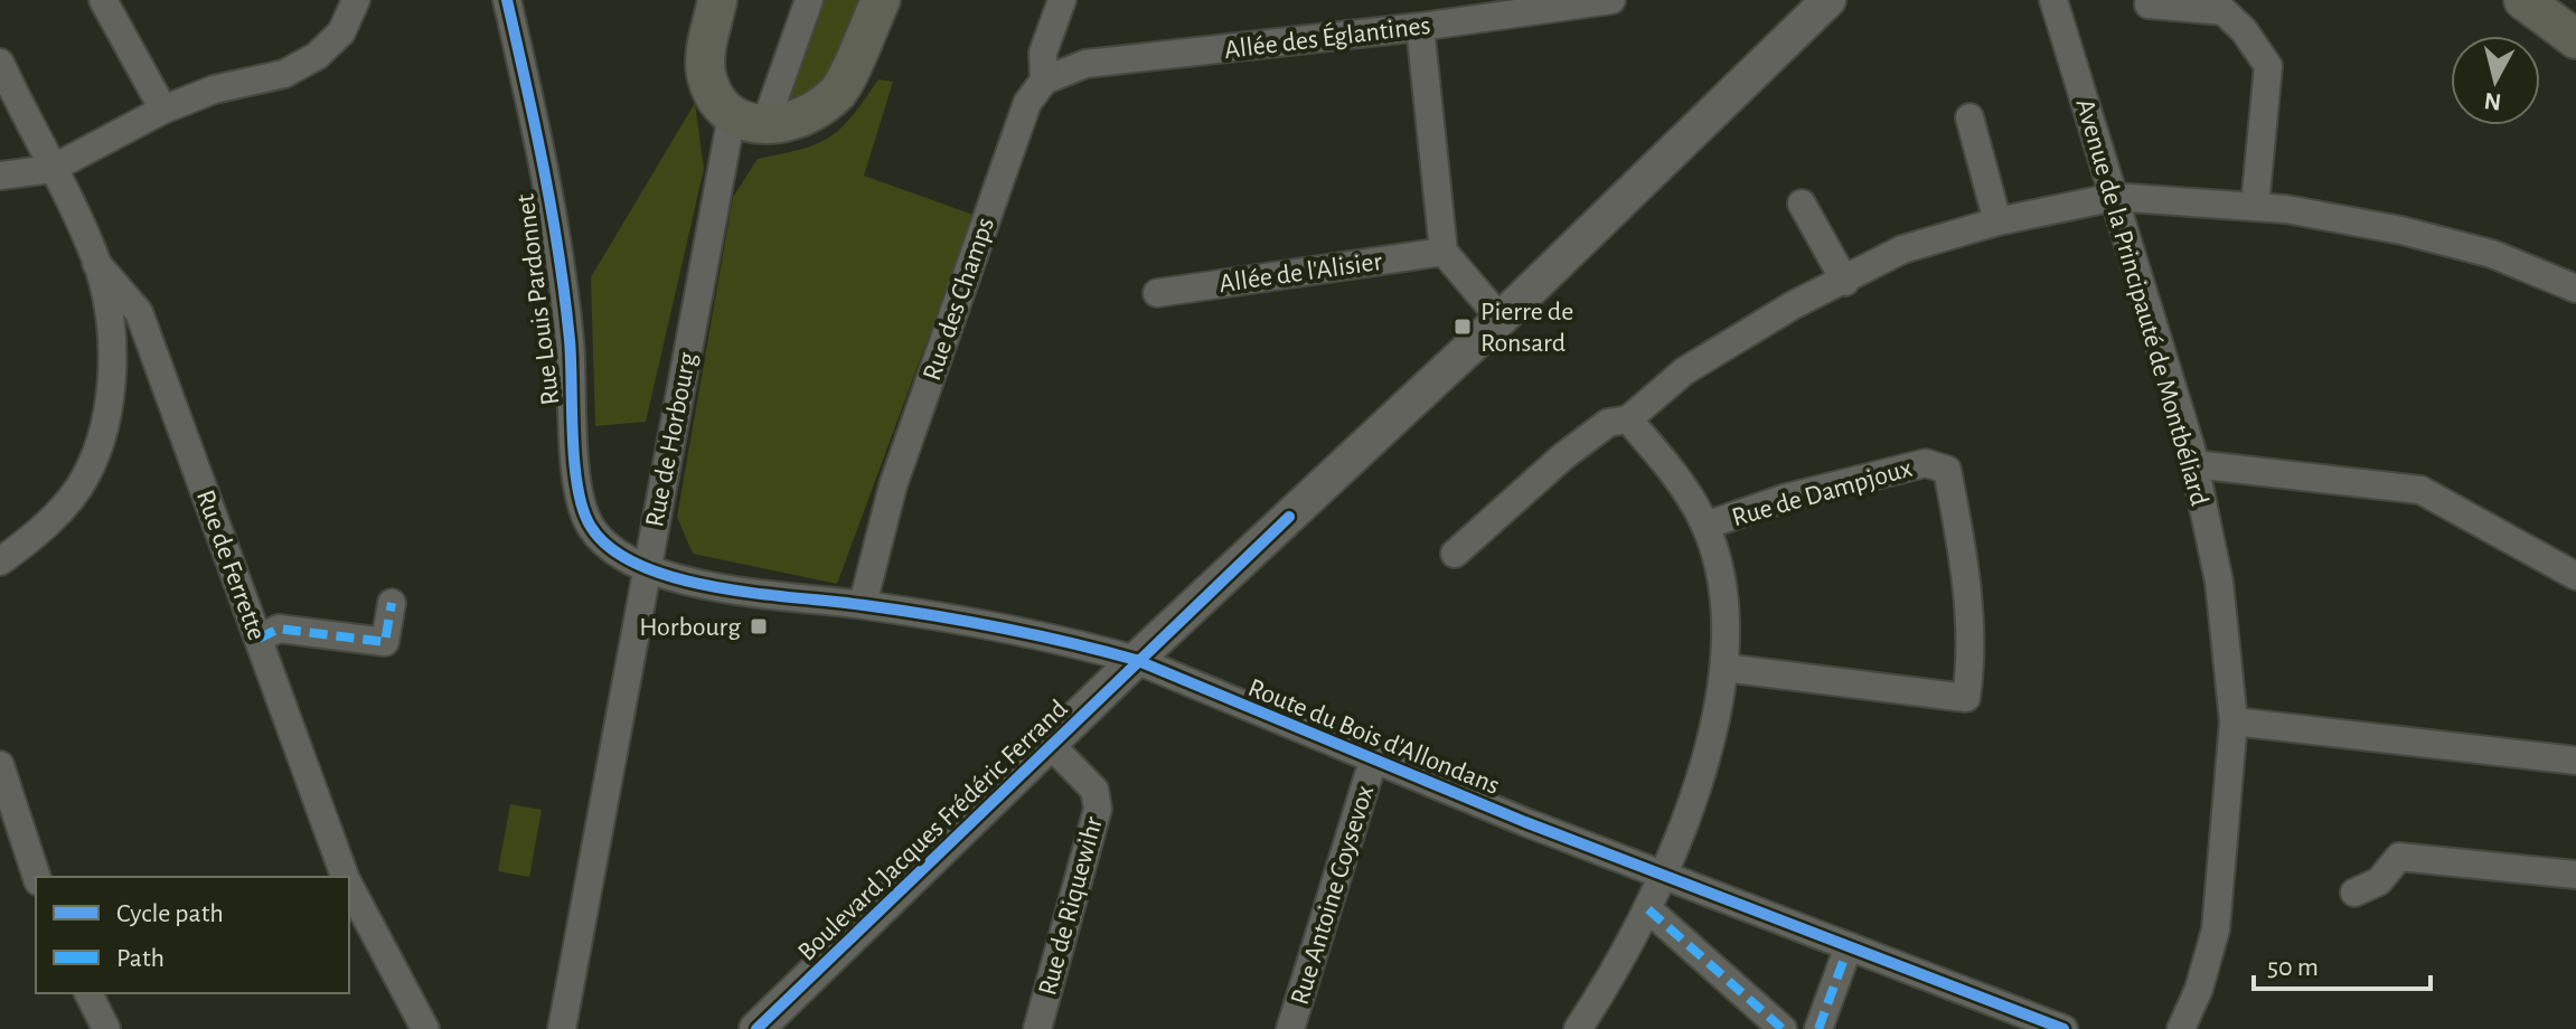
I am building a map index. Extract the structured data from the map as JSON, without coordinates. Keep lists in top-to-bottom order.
{
  "streets": {
    "street": [
      "Allée des Églantines",
      "Allée de l'Alisier",
      "Rue des Champs",
      "Rue Louis Pardonnet",
      "Avenue de la Principauté de Montbéliard",
      "Rue de Horbourg",
      "Rue de Dampjoux",
      "Rue de Ferrette",
      "Route du Bois d'Allondans",
      "Boulevard Jacques Frédéric Ferrand",
      "Rue Antoine Coysevox",
      "Rue de Riquewihr"
    ]
  },
  "crossings": [
    ["Allée des Églantines", "Rue des Champs"],
    ["Rue des Champs", "Route du Bois d'Allondans"],
    ["Rue Louis Pardonnet", "Rue de Horbourg"],
    ["Rue Louis Pardonnet", "Route du Bois d'Allondans"],
    ["Rue de Horbourg", "Route du Bois d'Allondans"],
    ["Route du Bois d'Allondans", "Boulevard Jacques Frédéric Ferrand"],
    ["Route du Bois d'Allondans", "Rue Antoine Coysevox"],
    ["Boulevard Jacques Frédéric Ferrand", "Rue de Riquewihr"]
  ],
  "places": {
    "transit": ["Pierre de Ronsard", "Horbourg"]
  },
  "legend": ["Cycle path", "Path"],
  "scale_bar": "50 m",
  "north": "bottom"
}
